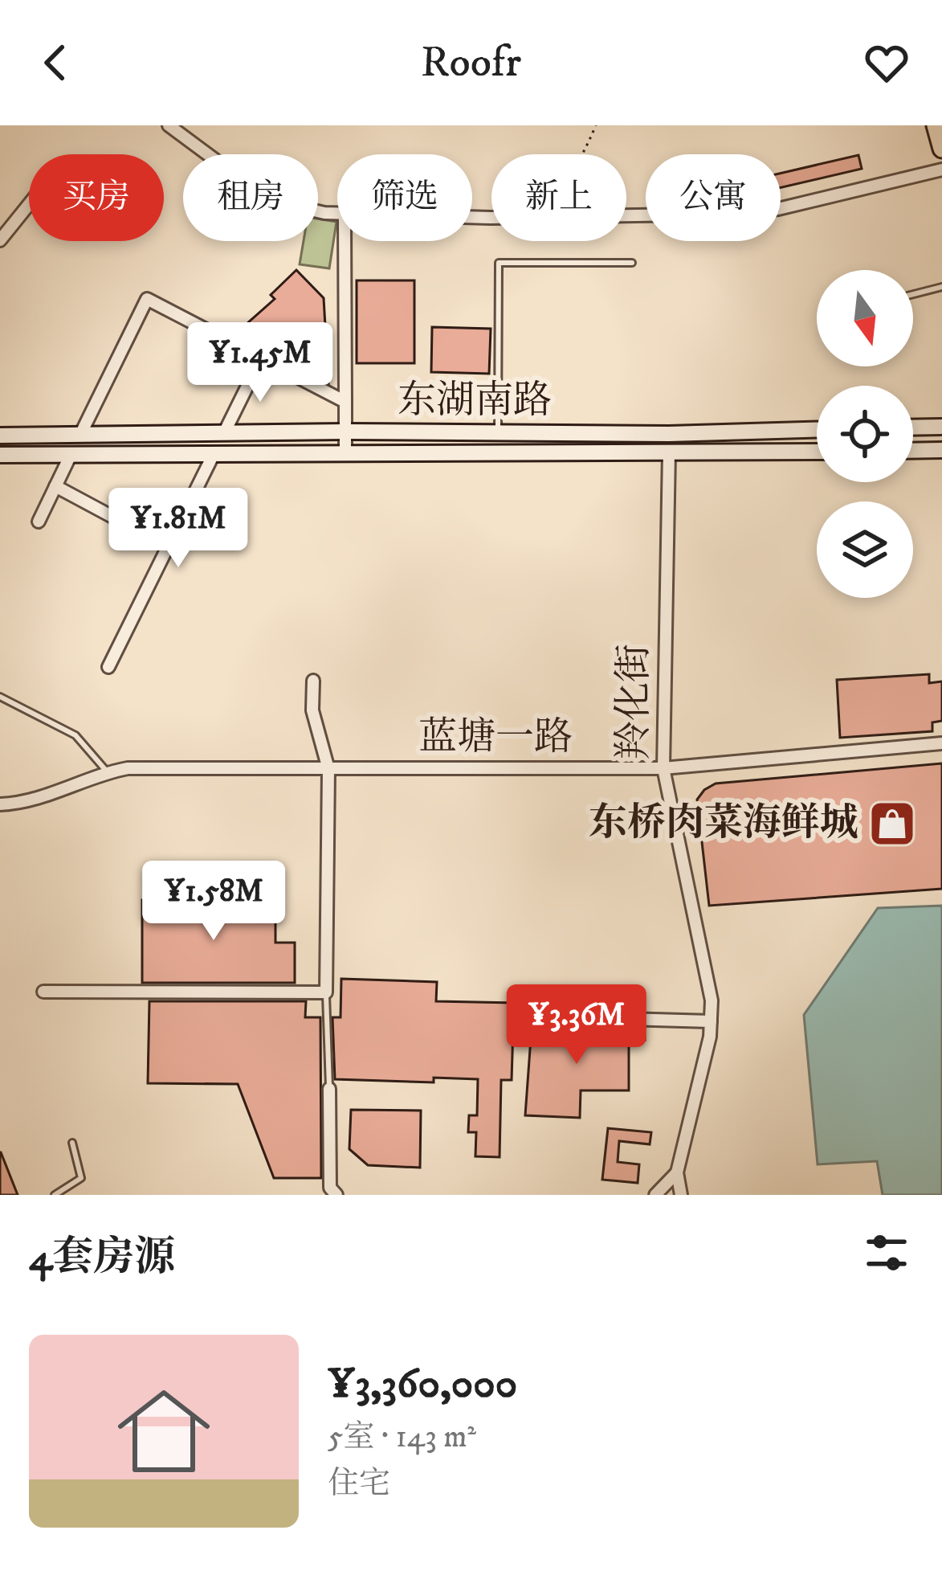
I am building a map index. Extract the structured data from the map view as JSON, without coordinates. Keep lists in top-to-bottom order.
{
  "streets": {
    "main road": ["东湖南路"],
    "street": ["羚化街", "蓝塘一路"]
  },
  "crossings": [
    ["东湖南路", "羚化街"],
    ["羚化街", "蓝塘一路"]
  ],
  "places": {
    "shop": ["东桥肉菜海鲜城"]
  },
  "north": "bottom",
  "page": {
    "header": "Roofr",
    "chip": [
      "买房",
      "租房",
      "筛选",
      "新上",
      "公寓"
    ],
    "price": [
      "¥1.45M",
      "¥1.81M",
      "¥1.58M",
      "¥3.36M"
    ],
    "heading": "4套房源",
    "list": [
      {
        "name": "¥3,360,000",
        "note": "5室 · 143 m² · 住宅"
      }
    ]
  }
}
